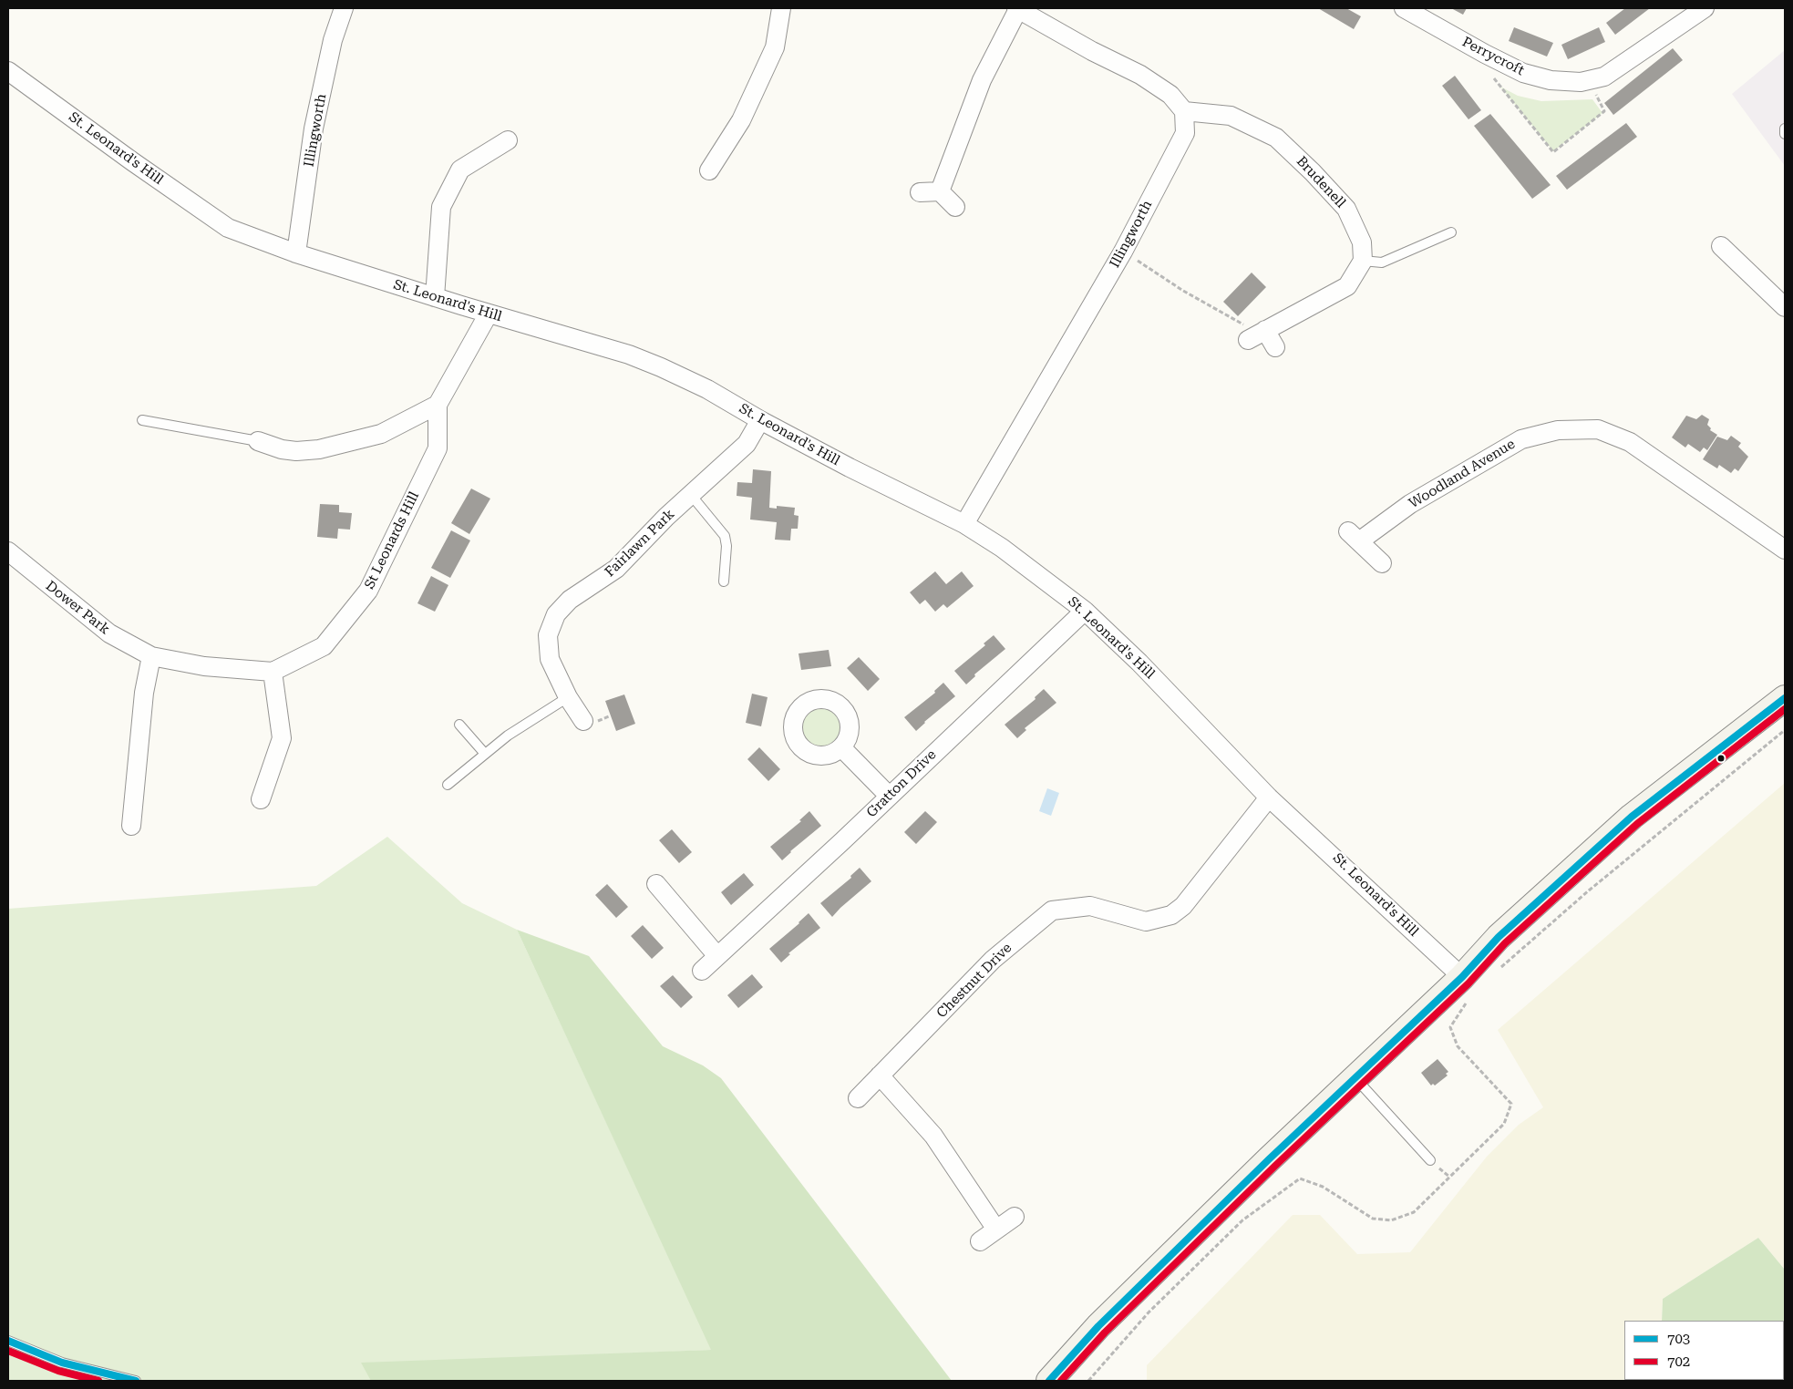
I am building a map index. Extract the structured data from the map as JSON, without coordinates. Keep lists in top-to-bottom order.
{
  "streets": {
    "street": [
      "Perrycroft",
      "Illingworth",
      "St. Leonard's Hill",
      "Brudenell",
      "Woodland Avenue",
      "St Leonards Hill",
      "Fairlawn Park",
      "Dower Park",
      "Gratton Drive",
      "Chestnut Drive"
    ]
  },
  "crossings": [
    ["Illingworth", "St. Leonard's Hill"],
    ["Illingworth", "Brudenell"],
    ["St. Leonard's Hill", "St Leonards Hill"],
    ["St. Leonard's Hill", "Fairlawn Park"],
    ["St. Leonard's Hill", "Gratton Drive"],
    ["St. Leonard's Hill", "Chestnut Drive"]
  ],
  "lines": ["transit line 703", "transit line 702"],
  "legend": ["703", "702"]
}
